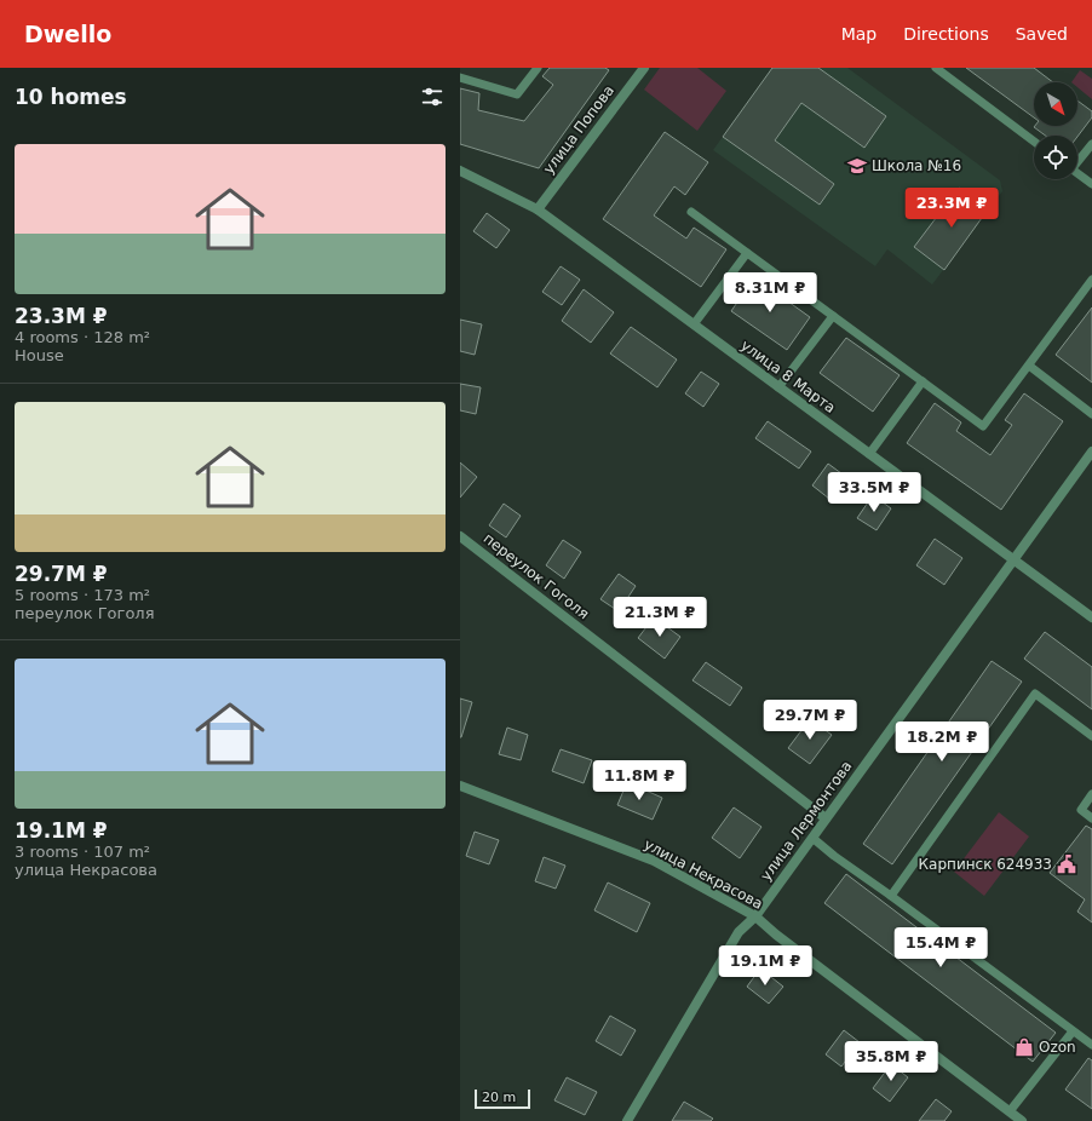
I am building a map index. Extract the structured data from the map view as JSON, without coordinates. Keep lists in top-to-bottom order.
{
  "streets": {
    "street": [
      "улица Попова",
      "улица 8 Марта",
      "переулок Гоголя",
      "улица Лермонтова",
      "улица Некрасова"
    ]
  },
  "crossings": [
    ["улица Попова", "улица 8 Марта"],
    ["улица 8 Марта", "улица Лермонтова"],
    ["переулок Гоголя", "улица Лермонтова"],
    ["улица Лермонтова", "улица Некрасова"]
  ],
  "places": {
    "school or university": ["Школа №16"],
    "public building": ["Карпинск 624933"],
    "shop": ["Ozon"]
  },
  "scale_bar": "20 m",
  "north": "bottom right",
  "page": {
    "header": "Dwello",
    "nav": ["Map", "Directions", "Saved"],
    "heading": "10 homes",
    "list": [
      {
        "name": "23.3M ₽",
        "note": "4 rooms · 128 m² · House"
      },
      {
        "name": "29.7M ₽",
        "note": "5 rooms · 173 m² · переулок Гоголя"
      },
      {
        "name": "19.1M ₽",
        "note": "3 rooms · 107 m² · улица Некрасова"
      }
    ],
    "price": [
      "23.3M ₽",
      "8.31M ₽",
      "33.5M ₽",
      "21.3M ₽",
      "29.7M ₽",
      "18.2M ₽",
      "11.8M ₽",
      "15.4M ₽",
      "19.1M ₽",
      "35.8M ₽"
    ],
    "scale": "20 m"
  }
}
